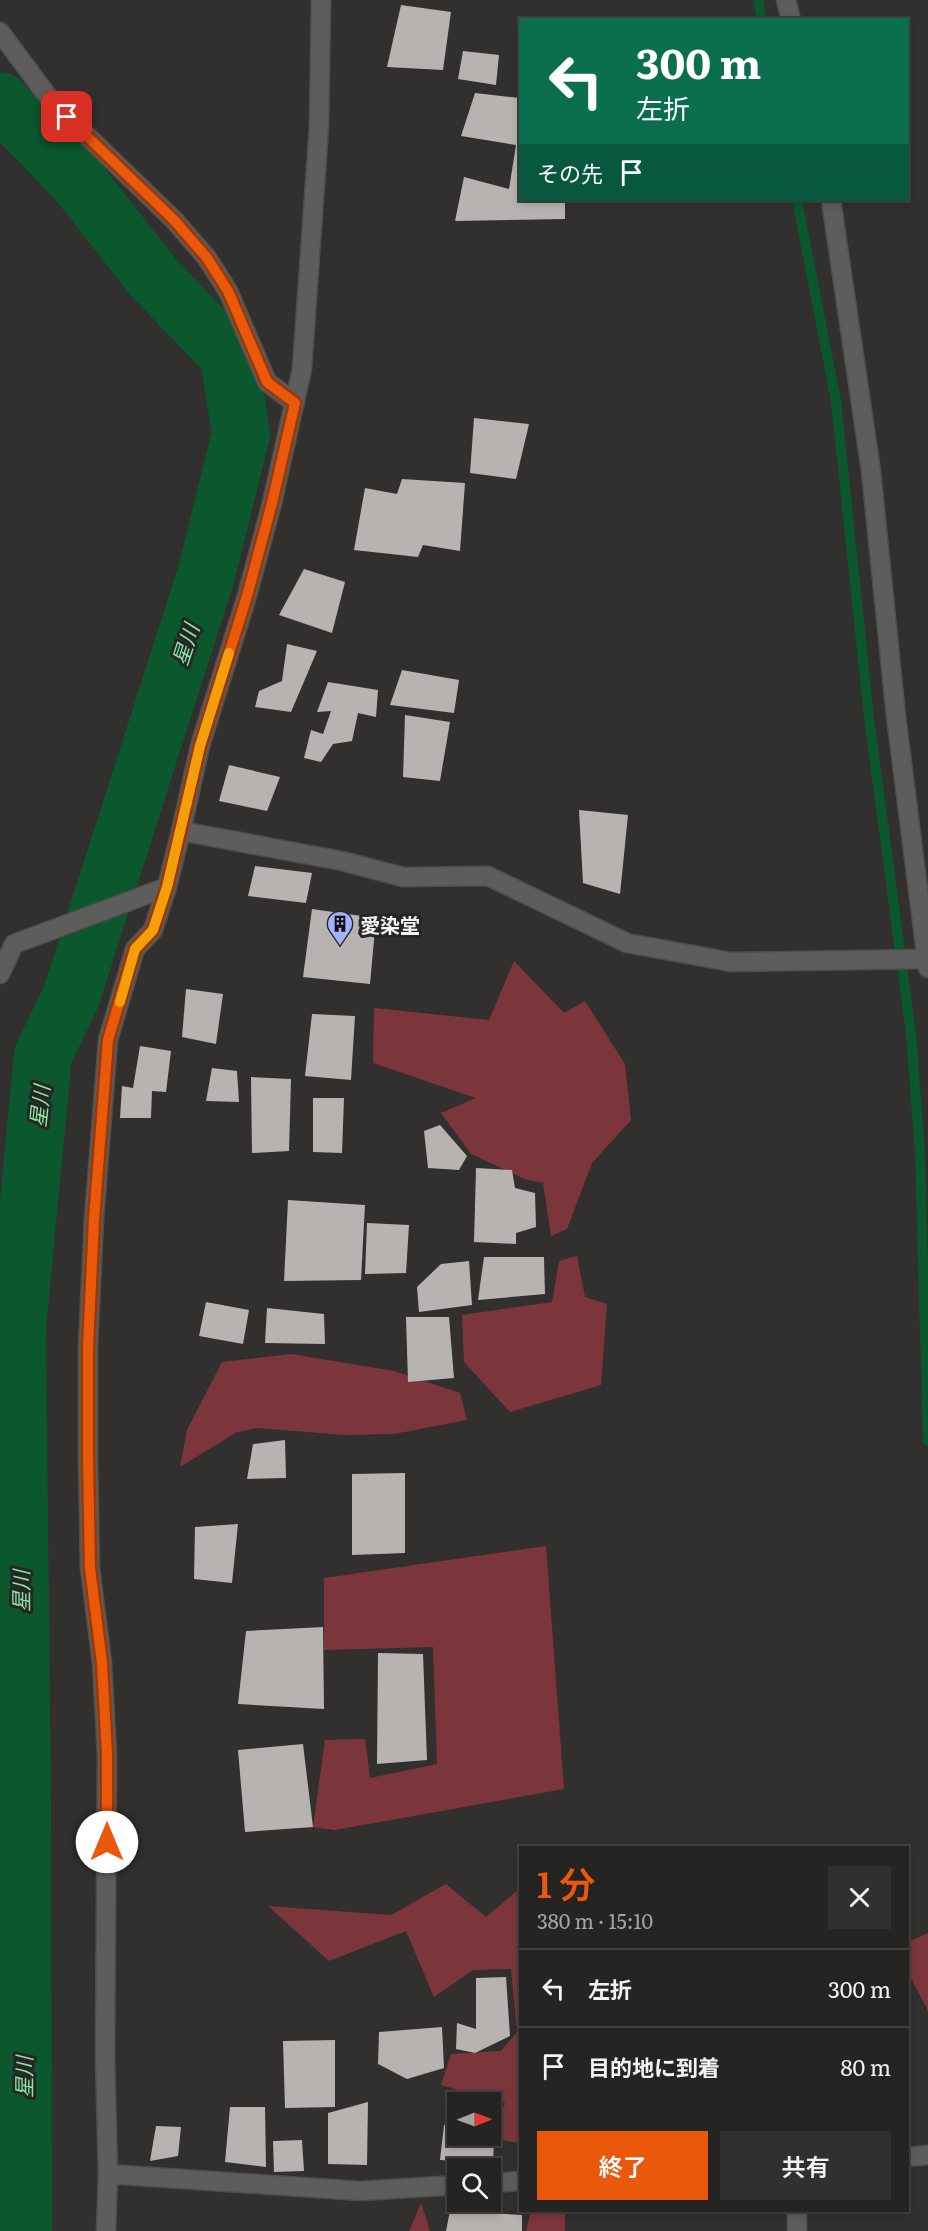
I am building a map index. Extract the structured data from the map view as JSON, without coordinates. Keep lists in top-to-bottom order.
{
  "water": ["星川"],
  "places": {
    "building": ["愛染堂"]
  },
  "north": "right",
  "page": {
    "turn": ["300 m", "左折"],
    "then": "その先",
    "heading": ["1 分", "380 m · 15:10"],
    "list": [
      {
        "name": "左折",
        "value": "300 m"
      },
      {
        "name": "目的地に到着",
        "value": "80 m"
      }
    ],
    "buttons": ["終了", "共有"]
  }
}
